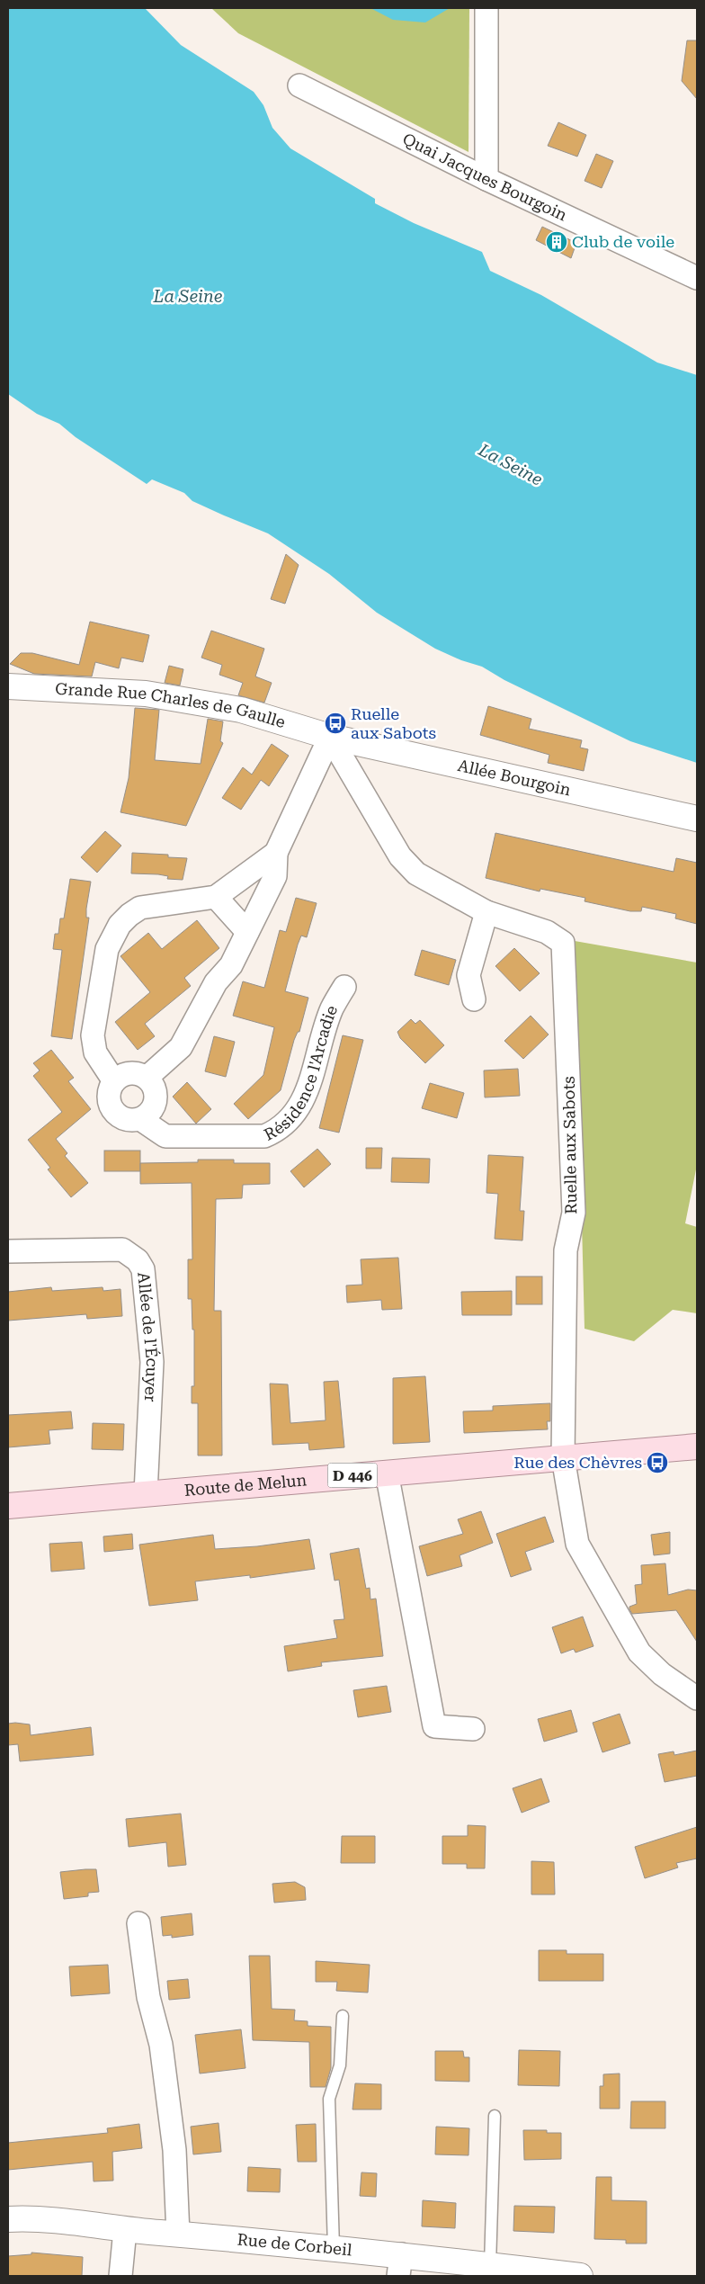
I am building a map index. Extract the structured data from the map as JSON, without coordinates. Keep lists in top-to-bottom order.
{
  "streets": {
    "main road": ["D 446", "Route de Melun"],
    "street": [
      "Quai Jacques Bourgoin",
      "Grande Rue Charles de Gaulle",
      "Allée Bourgoin",
      "Résidence l'Arcadie",
      "Ruelle aux Sabots",
      "Allée de l'Écuyer",
      "Rue de Corbeil"
    ]
  },
  "crossings": [
    ["Grande Rue Charles de Gaulle", "Allée Bourgoin"],
    ["Grande Rue Charles de Gaulle", "Ruelle aux Sabots"],
    ["Allée Bourgoin", "Ruelle aux Sabots"],
    ["Ruelle aux Sabots", "Route de Melun"],
    ["Allée de l'Écuyer", "Route de Melun"]
  ],
  "water": ["La Seine"],
  "places": {
    "building": ["Club de voile"],
    "bus stop": ["Ruelle aux Sabots", "Rue des Chèvres"]
  }
}
